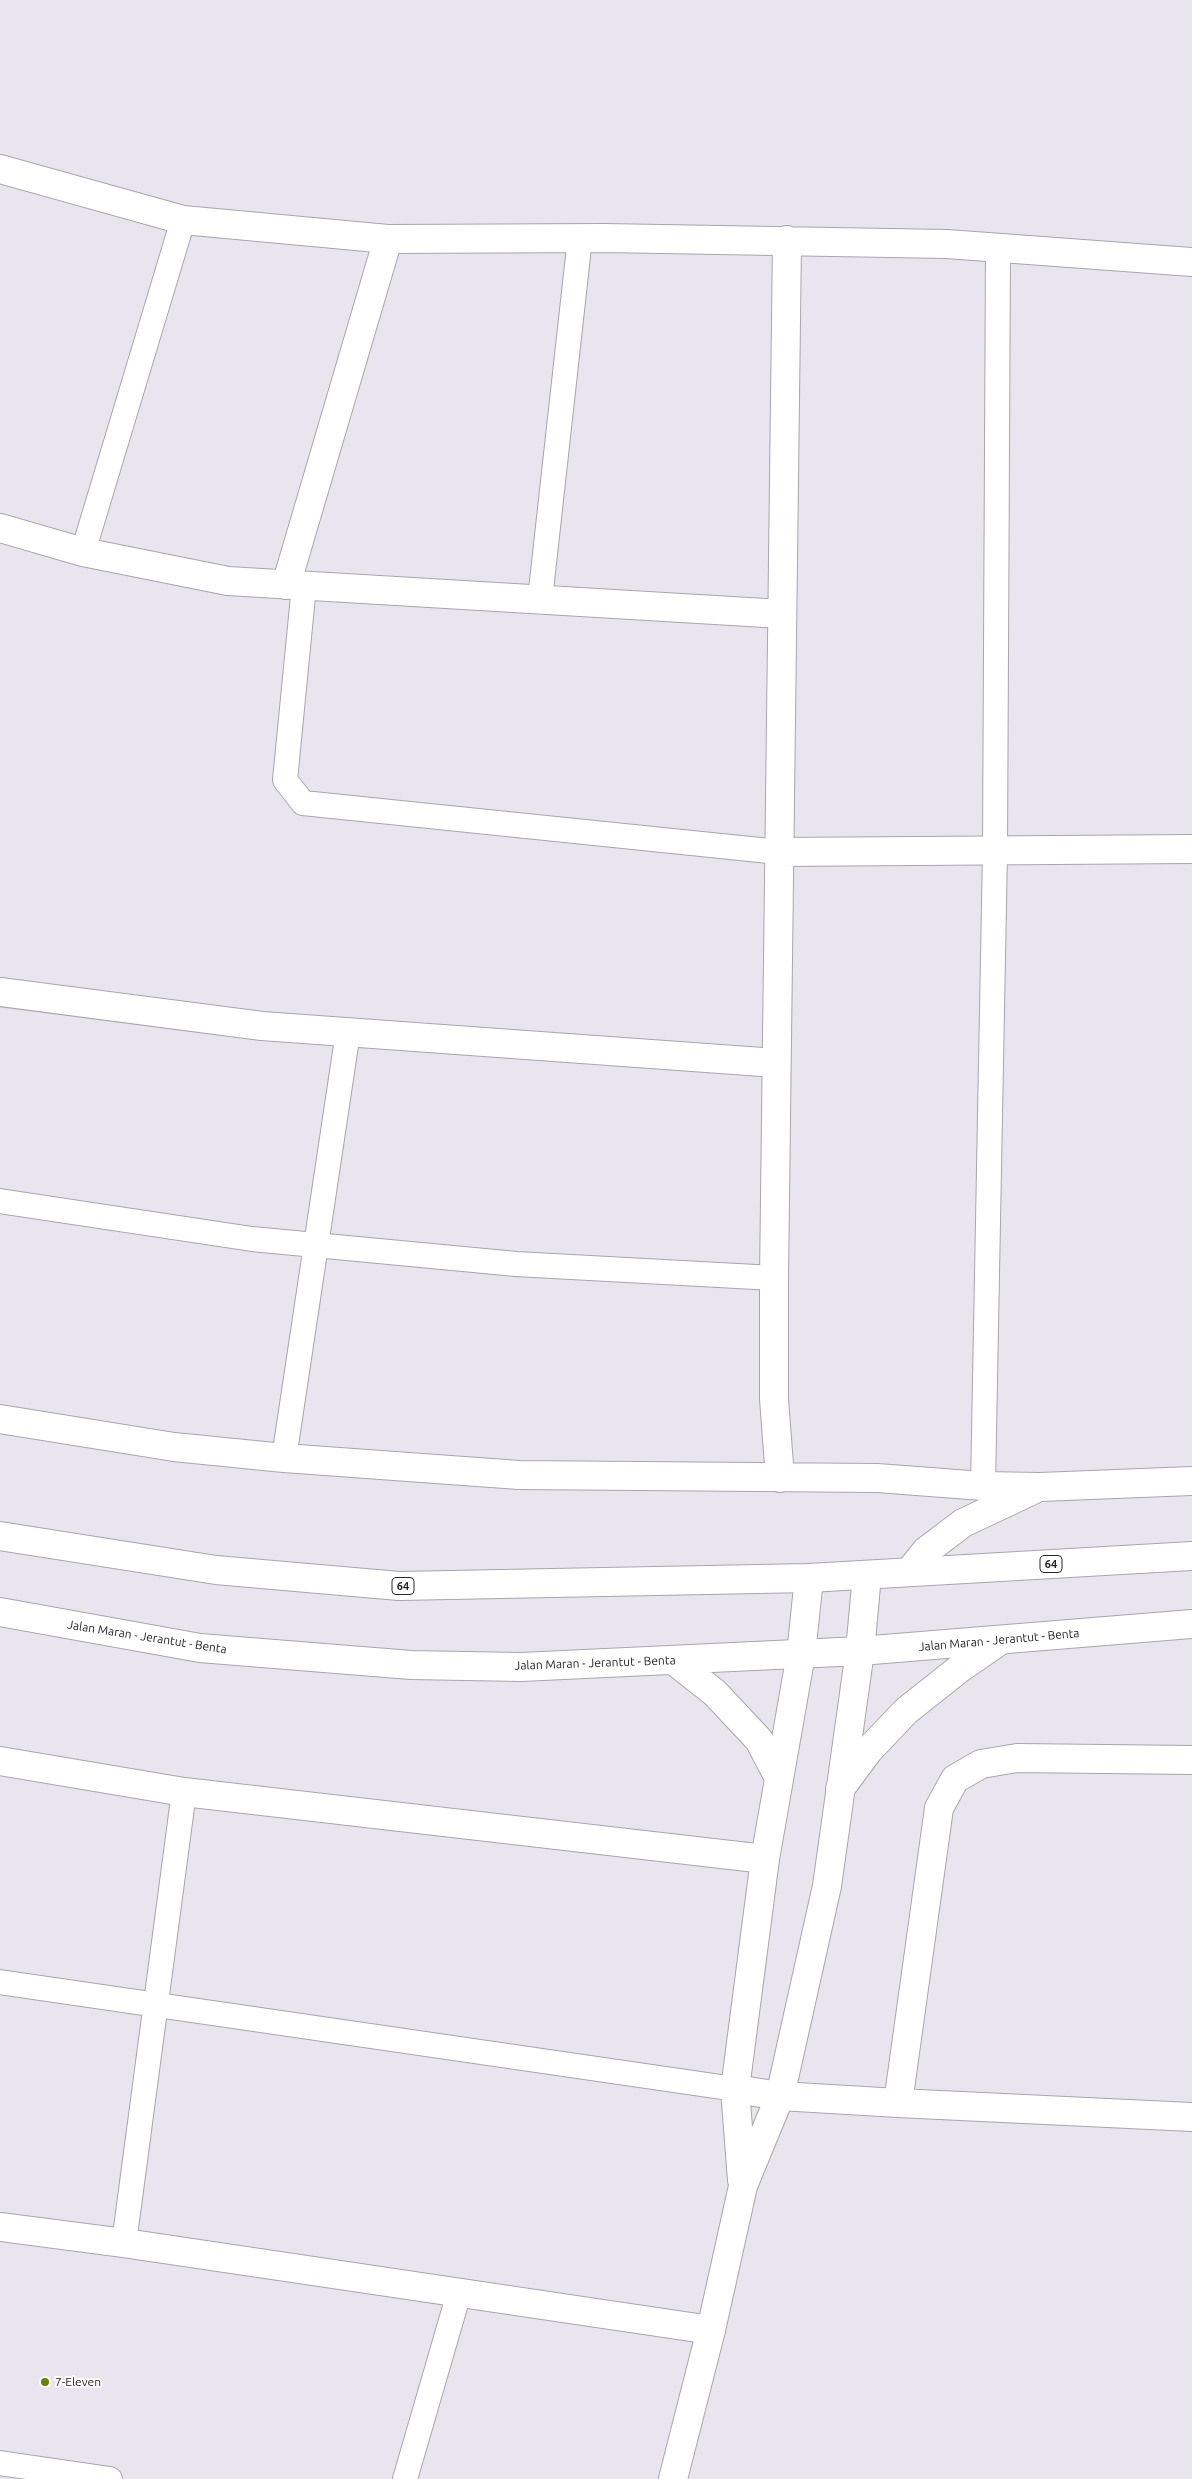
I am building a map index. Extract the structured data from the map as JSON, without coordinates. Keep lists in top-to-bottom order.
{
  "streets": {
    "street": ["64", "Jalan Maran - Jerantut - Benta"]
  },
  "places": ["7-Eleven"]
}
